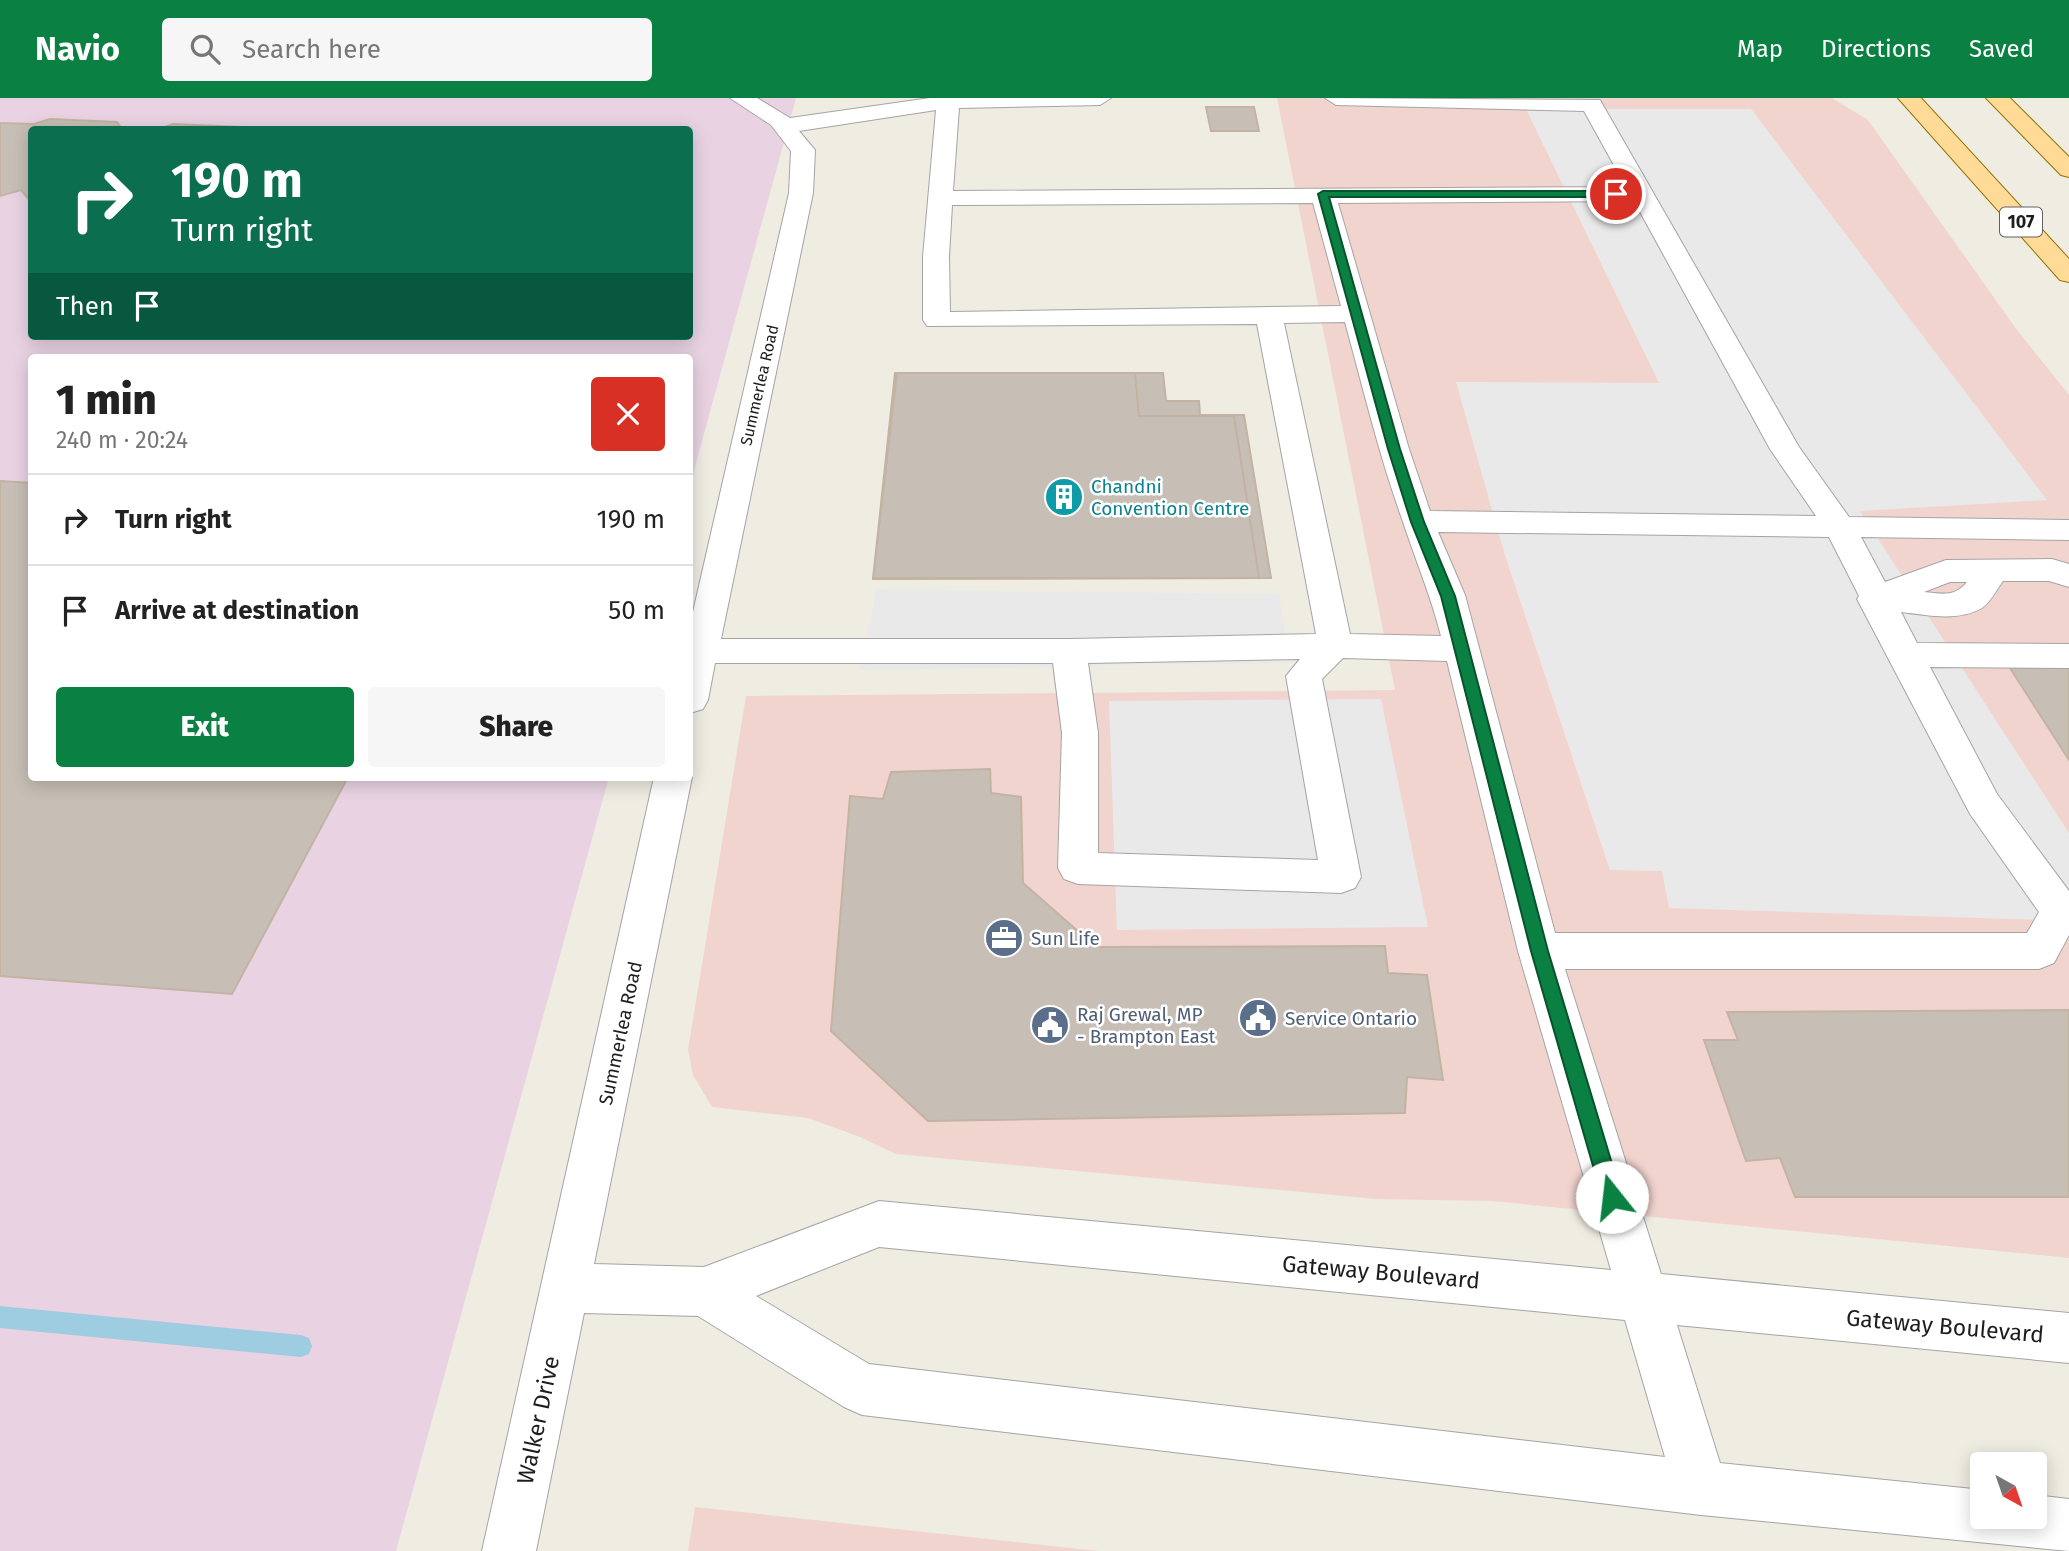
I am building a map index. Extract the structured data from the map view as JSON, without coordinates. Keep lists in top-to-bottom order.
{
  "streets": {
    "main road": ["107"],
    "street": ["Summerlea Road", "Gateway Boulevard", "Walker Drive"]
  },
  "crossings": [
    ["Summerlea Road", "Gateway Boulevard"],
    ["Summerlea Road", "Walker Drive"],
    ["Gateway Boulevard", "Walker Drive"]
  ],
  "places": {
    "building": ["Chandni Convention Centre"],
    "office": ["Sun Life"],
    "public building": ["Service Ontario", "Raj Grewal, MP - Brampton East"]
  },
  "north": "bottom right",
  "page": {
    "header": "Navio",
    "search": "Search here",
    "nav": ["Map", "Directions", "Saved"],
    "turn": ["190 m", "Turn right"],
    "then": "Then",
    "heading": ["1 min", "240 m · 20:24"],
    "list": [
      {
        "name": "Turn right",
        "value": "190 m"
      },
      {
        "name": "Arrive at destination",
        "value": "50 m"
      }
    ],
    "buttons": ["Exit", "Share"]
  }
}
